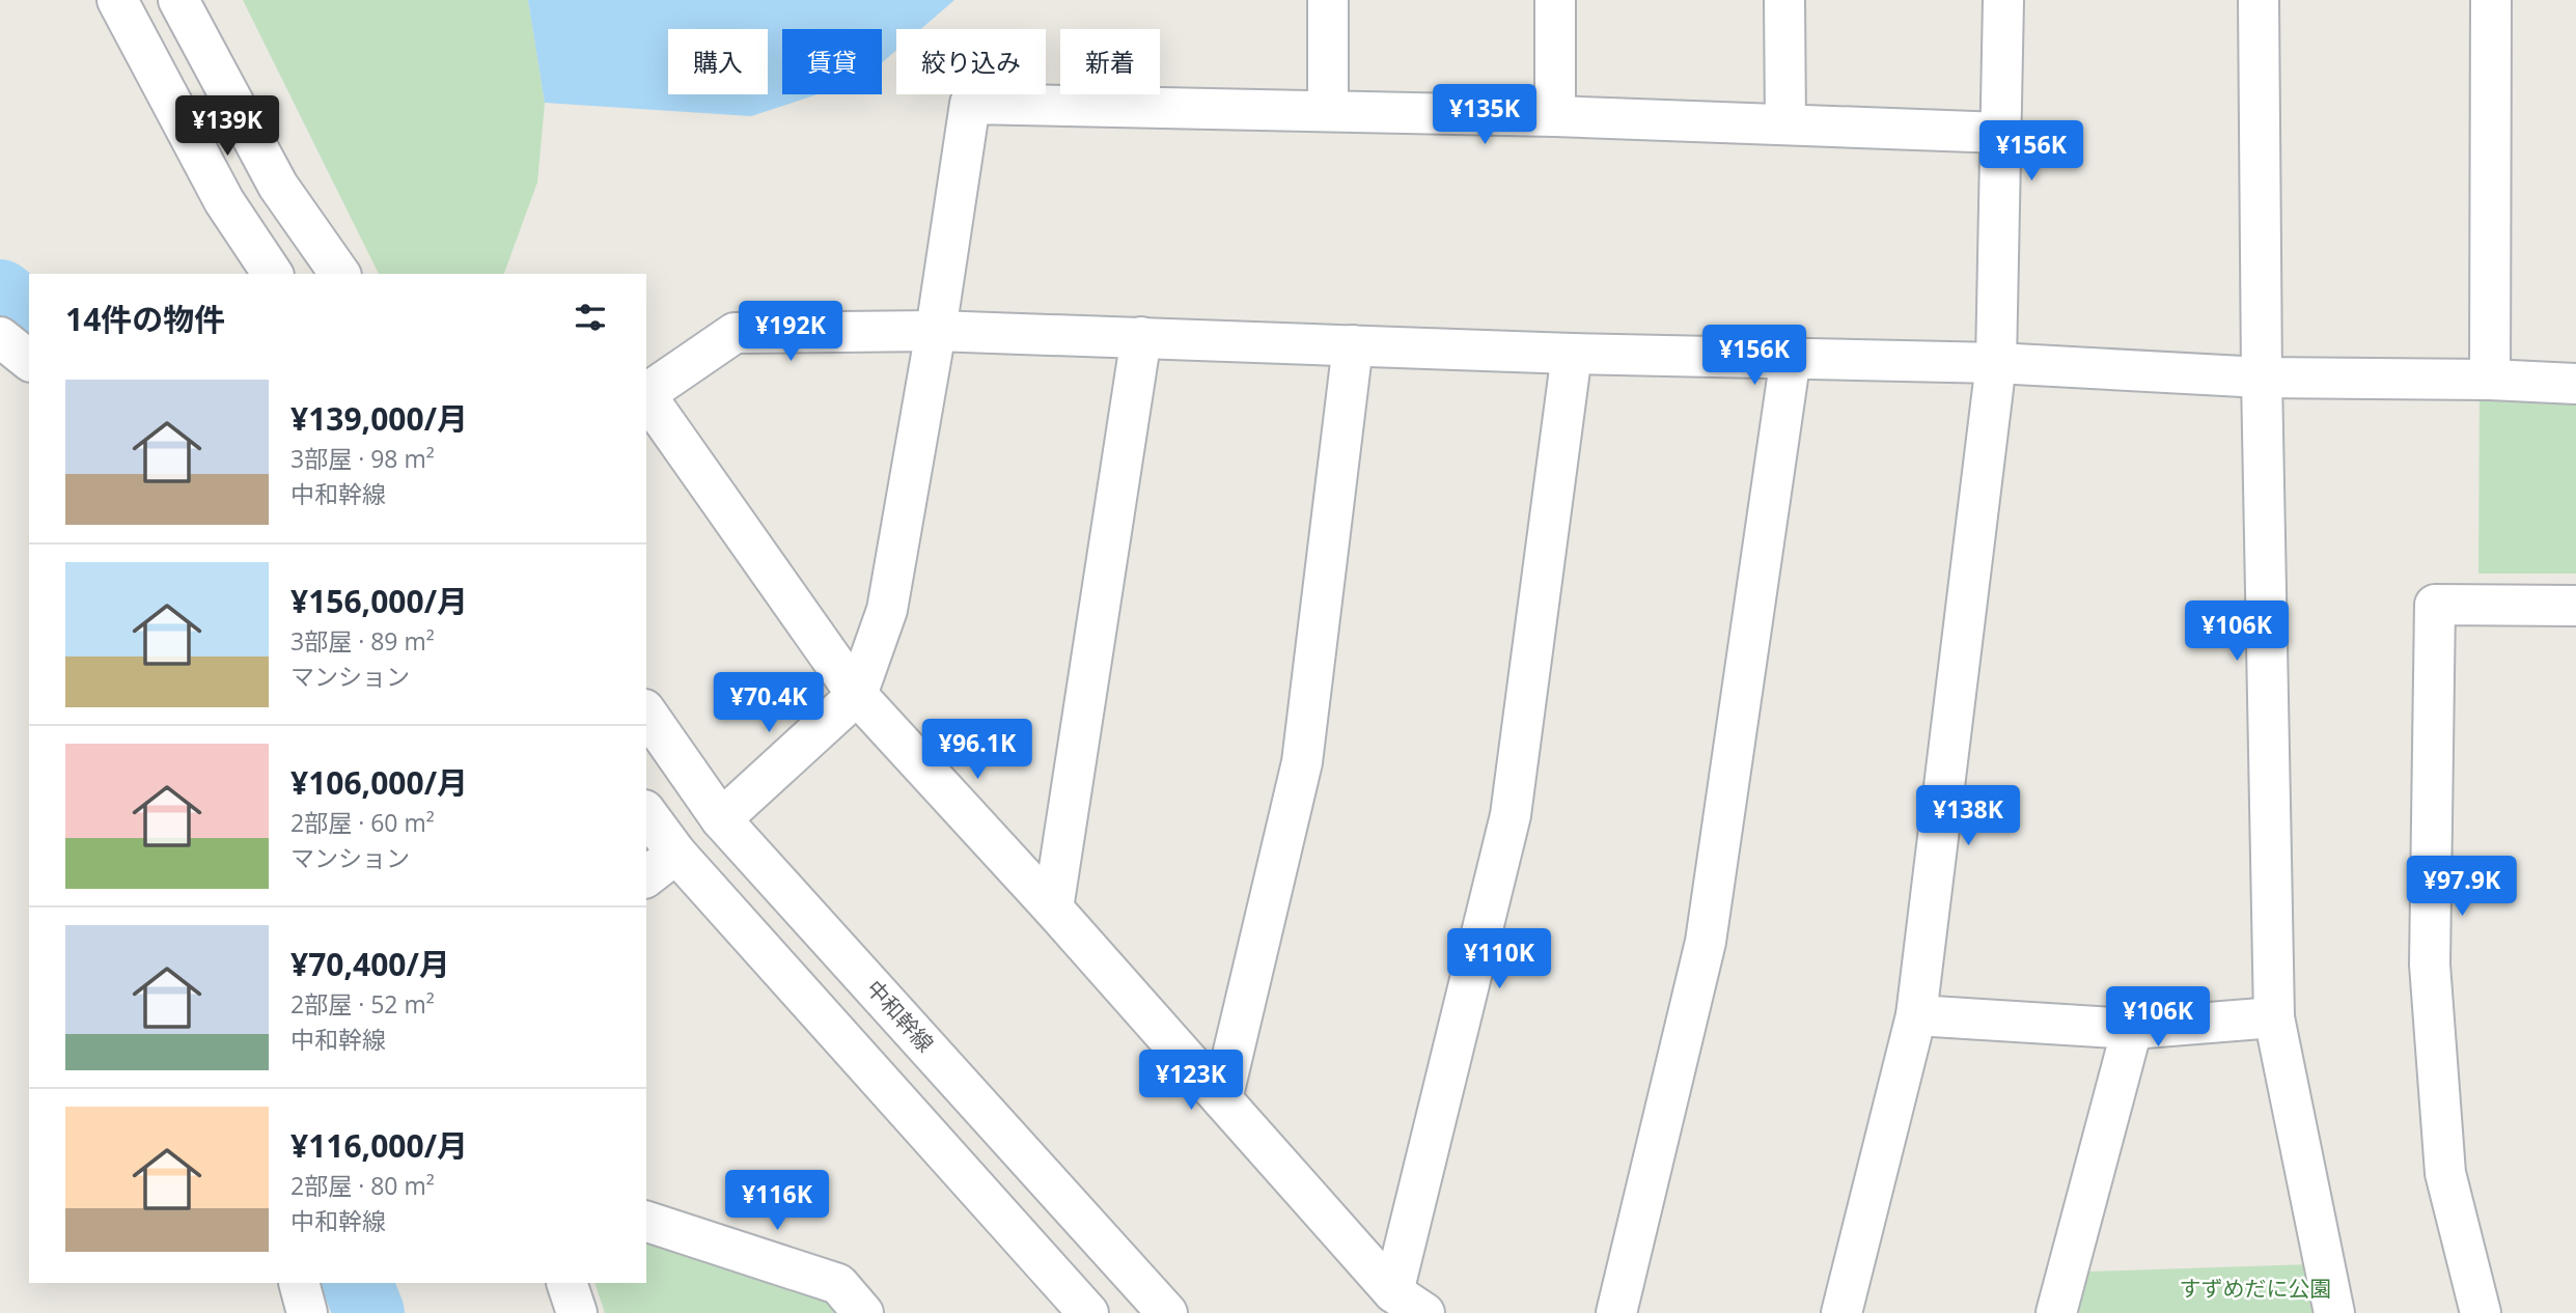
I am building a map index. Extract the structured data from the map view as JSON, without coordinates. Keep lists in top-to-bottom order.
{
  "streets": {
    "street": ["中和幹線"]
  },
  "parks": ["すずめだに公園"],
  "page": {
    "chip": [
      "購入",
      "賃貸",
      "絞り込み",
      "新着"
    ],
    "price": [
      "¥135K",
      "¥139K",
      "¥156K",
      "¥192K",
      "¥156K",
      "¥106K",
      "¥70.4K",
      "¥96.1K",
      "¥138K",
      "¥97.9K",
      "¥110K",
      "¥106K",
      "¥123K",
      "¥116K"
    ],
    "heading": "14件の物件",
    "list": [
      {
        "name": "¥139,000/月",
        "note": "3部屋 · 98 m² · 中和幹線"
      },
      {
        "name": "¥156,000/月",
        "note": "3部屋 · 89 m² · マンション"
      },
      {
        "name": "¥106,000/月",
        "note": "2部屋 · 60 m² · マンション"
      },
      {
        "name": "¥70,400/月",
        "note": "2部屋 · 52 m² · 中和幹線"
      },
      {
        "name": "¥116,000/月",
        "note": "2部屋 · 80 m² · 中和幹線"
      }
    ]
  }
}
